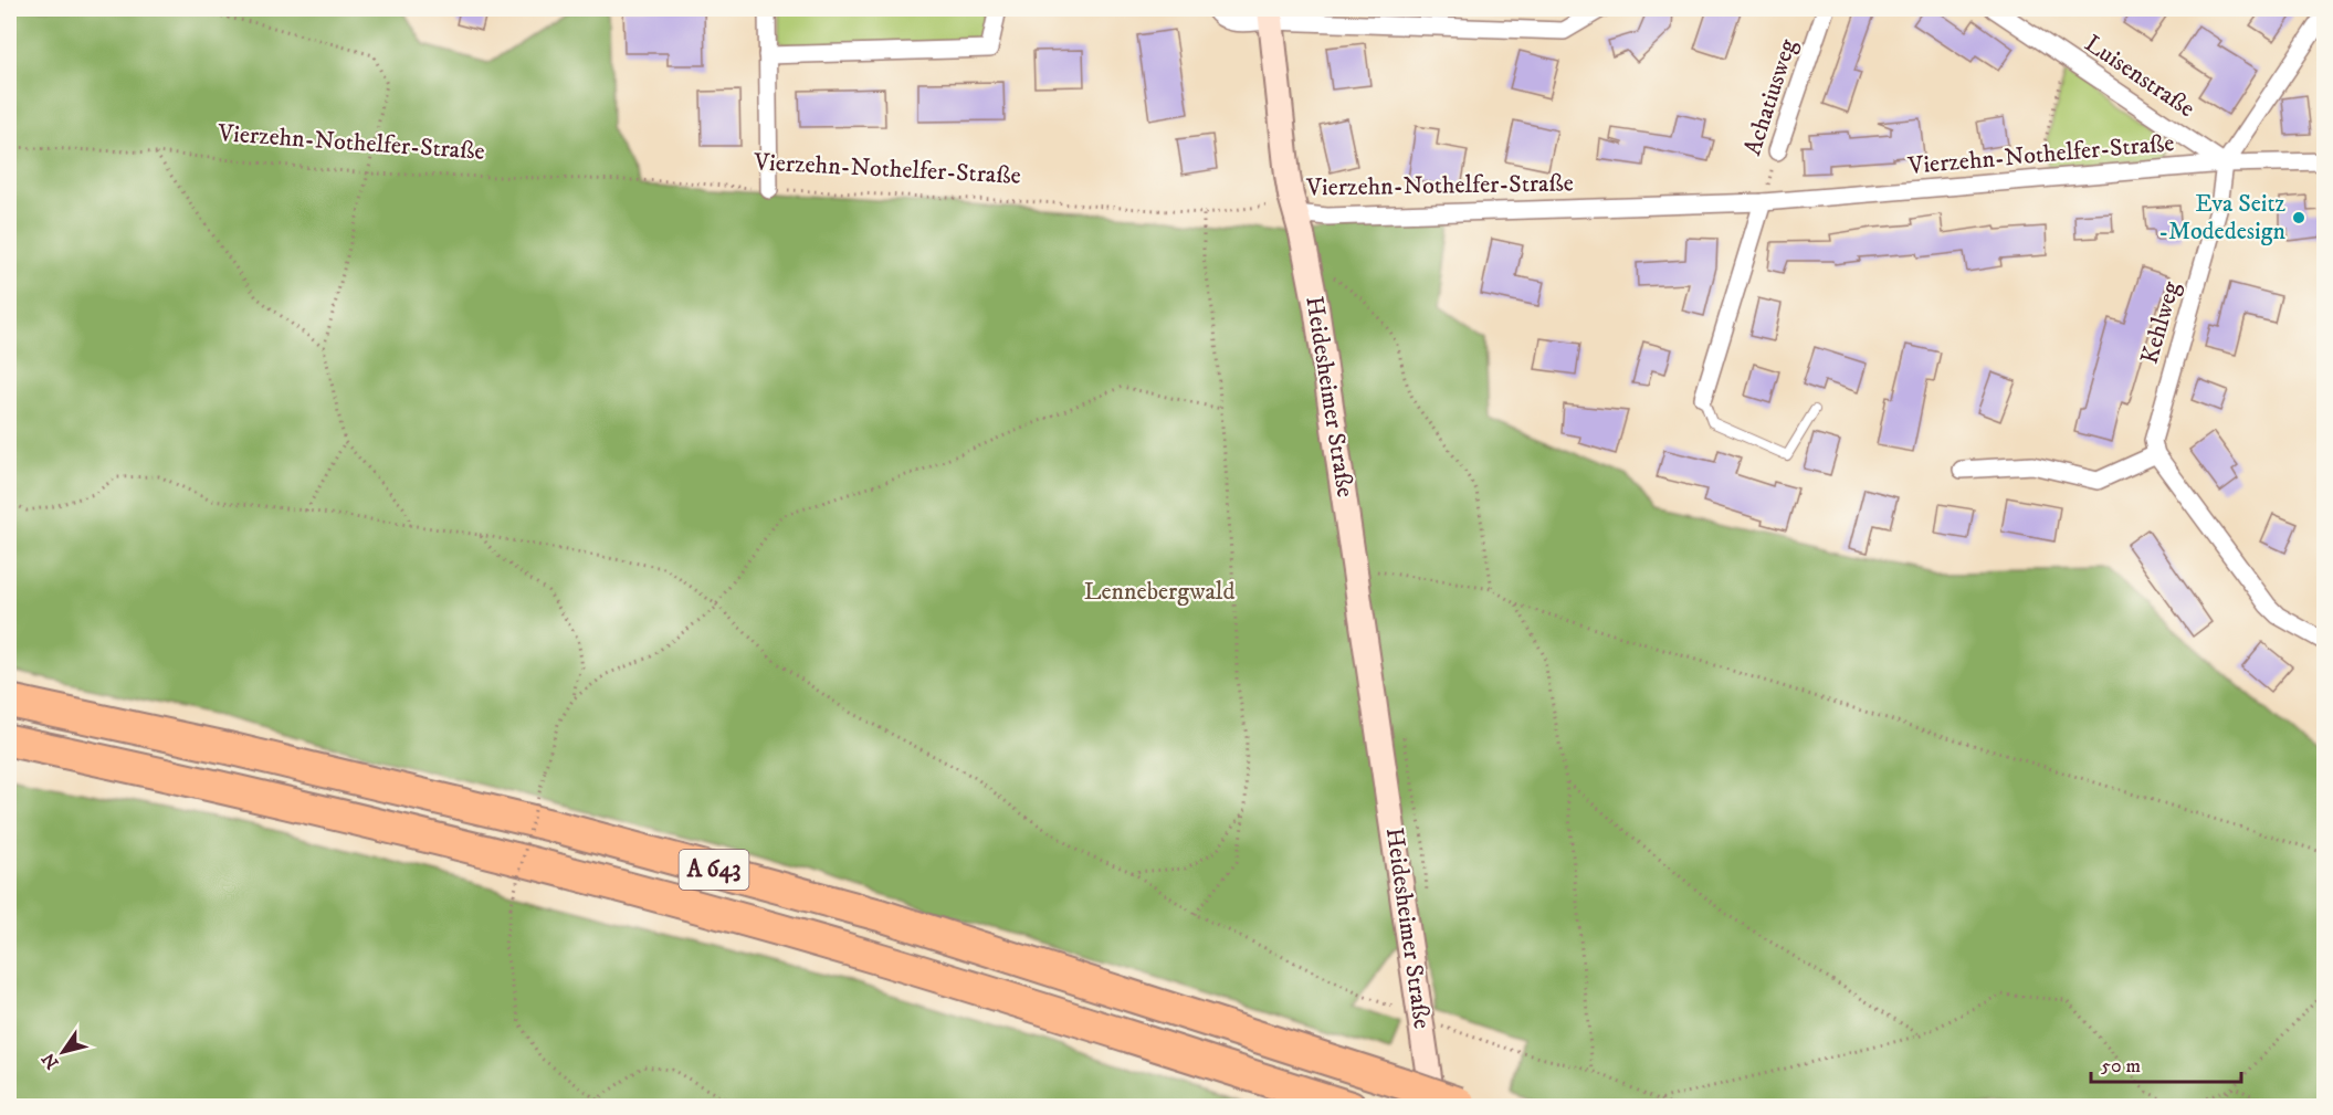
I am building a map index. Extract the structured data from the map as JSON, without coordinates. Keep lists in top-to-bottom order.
{
  "streets": {
    "highway": ["A 643"],
    "main road": ["Heidesheimer Straße"],
    "street": [
      "Luisenstraße",
      "Achatiusweg",
      "Vierzehn-Nothelfer-Straße",
      "Kehlweg"
    ]
  },
  "crossings": [
    ["Luisenstraße", "Vierzehn-Nothelfer-Straße"],
    ["Luisenstraße", "Kehlweg"],
    ["Achatiusweg", "Vierzehn-Nothelfer-Straße"],
    ["Vierzehn-Nothelfer-Straße", "Kehlweg"],
    ["Vierzehn-Nothelfer-Straße", "Heidesheimer Straße"],
    ["Heidesheimer Straße", "A 643"]
  ],
  "parks": ["Lennebergwald"],
  "places": ["Eva Seitz -Modedesign"],
  "scale_bar": "50 m",
  "north": "bottom left"
}
